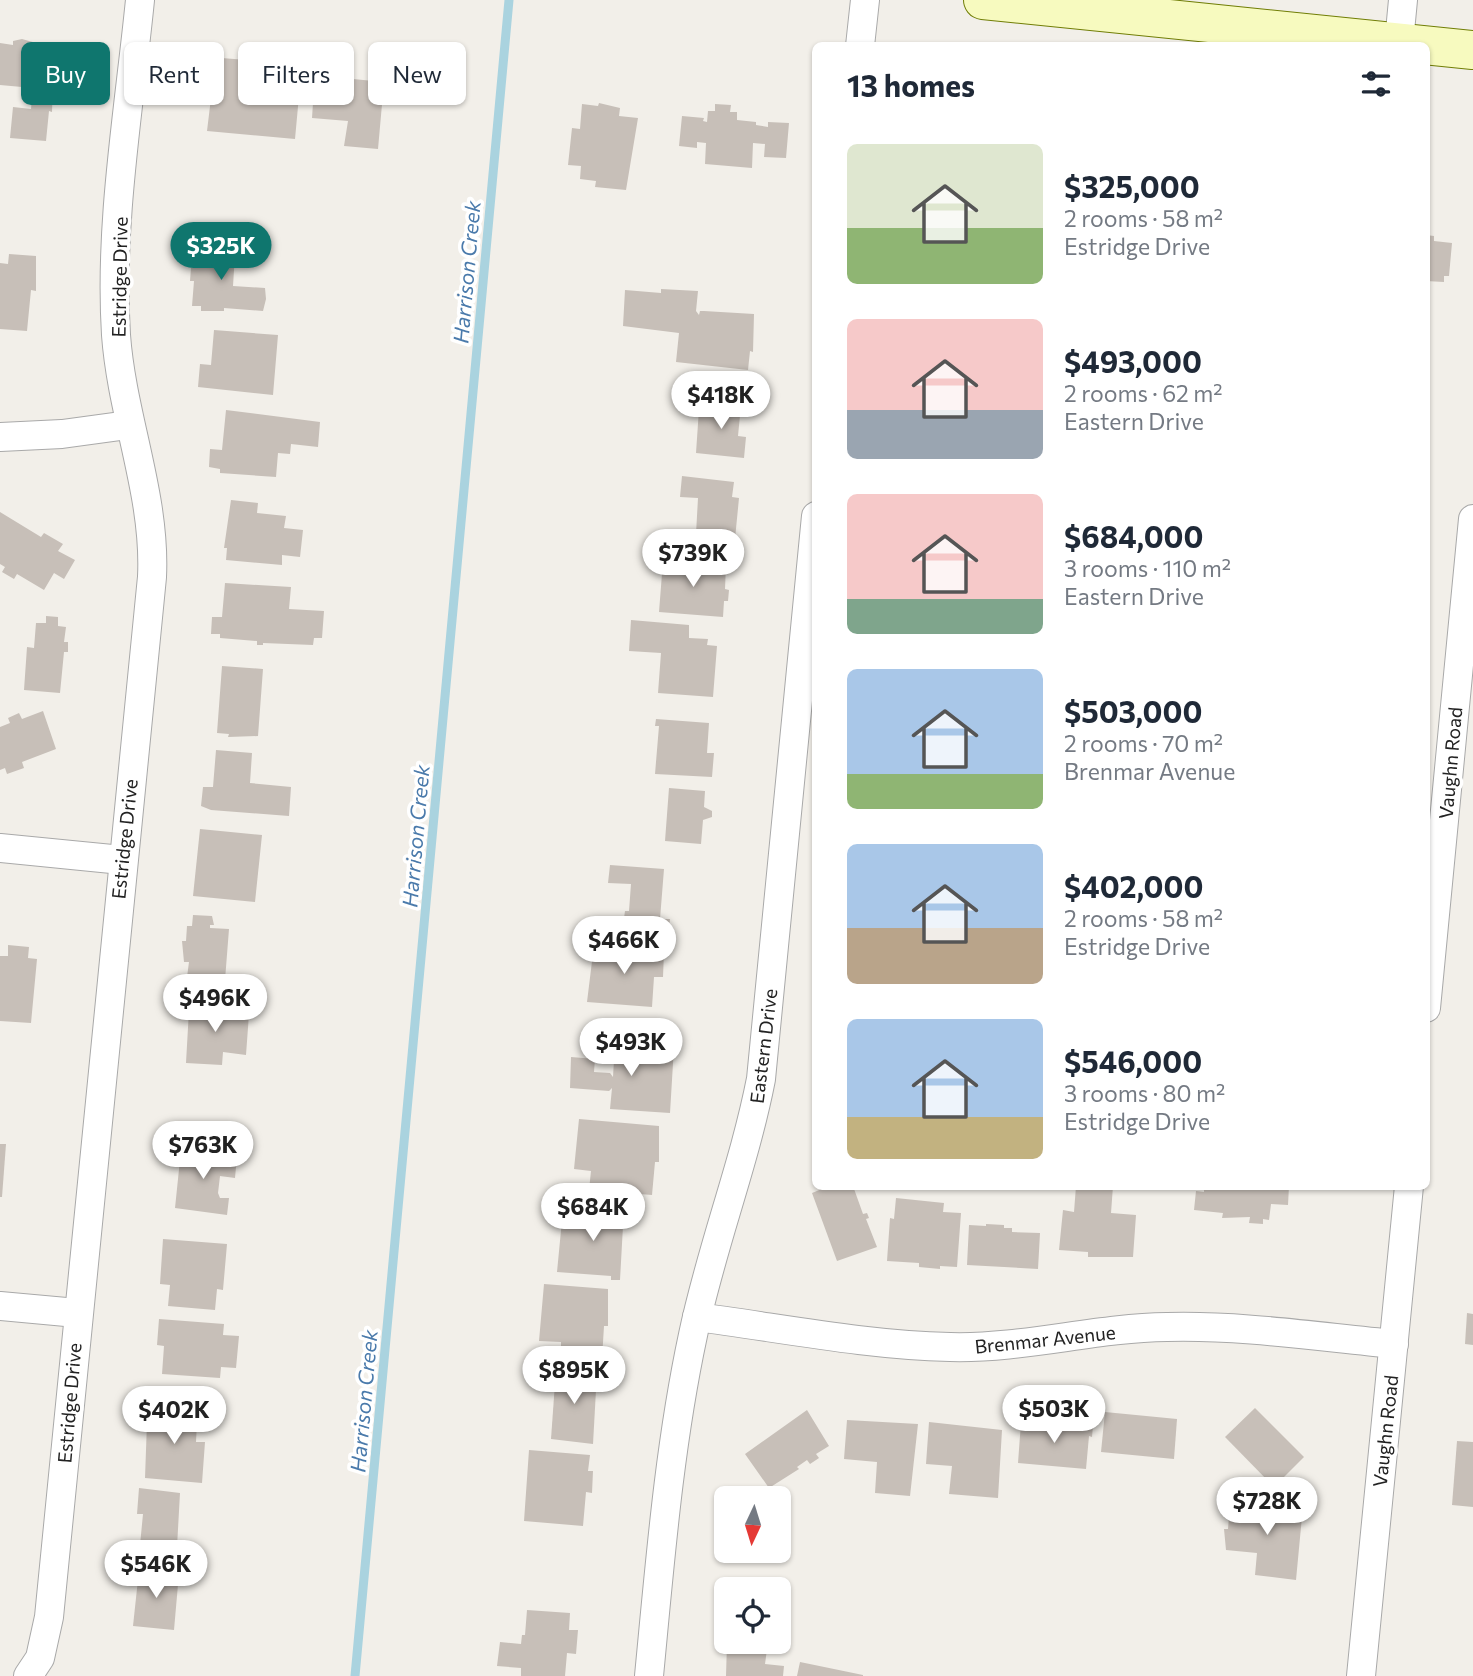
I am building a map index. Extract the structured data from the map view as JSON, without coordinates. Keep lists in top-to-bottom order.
{
  "streets": {
    "street": [
      "Estridge Drive",
      "Vaughn Road",
      "Eastern Drive",
      "Brenmar Avenue"
    ]
  },
  "crossings": [
    ["Vaughn Road", "Brenmar Avenue"],
    ["Eastern Drive", "Brenmar Avenue"]
  ],
  "water": ["Harrison Creek"],
  "north": "bottom",
  "page": {
    "chip": [
      "Buy",
      "Rent",
      "Filters",
      "New"
    ],
    "heading": "13 homes",
    "list": [
      {
        "name": "$325,000",
        "note": "2 rooms · 58 m² · Estridge Drive"
      },
      {
        "name": "$493,000",
        "note": "2 rooms · 62 m² · Eastern Drive"
      },
      {
        "name": "$684,000",
        "note": "3 rooms · 110 m² · Eastern Drive"
      },
      {
        "name": "$503,000",
        "note": "2 rooms · 70 m² · Brenmar Avenue"
      },
      {
        "name": "$402,000",
        "note": "2 rooms · 58 m² · Estridge Drive"
      },
      {
        "name": "$546,000",
        "note": "3 rooms · 80 m² · Estridge Drive"
      }
    ],
    "price": [
      "$325K",
      "$418K",
      "$739K",
      "$466K",
      "$496K",
      "$493K",
      "$763K",
      "$684K",
      "$895K",
      "$503K",
      "$402K",
      "$728K",
      "$546K"
    ]
  }
}
